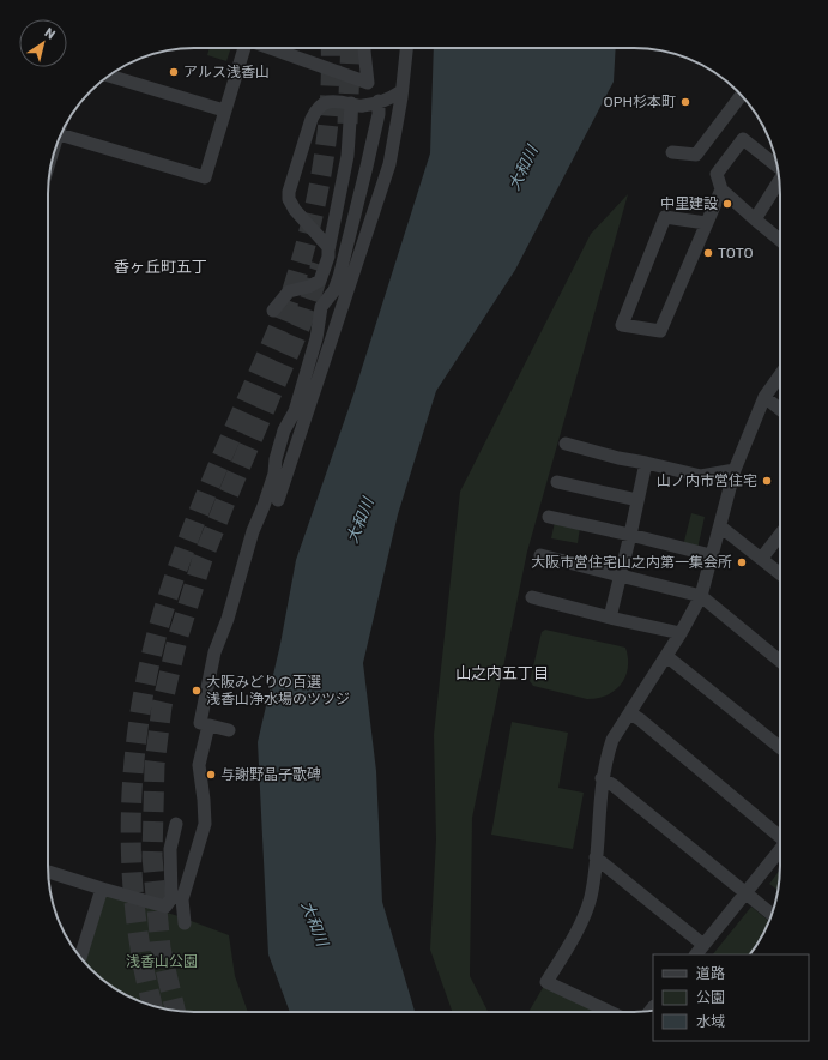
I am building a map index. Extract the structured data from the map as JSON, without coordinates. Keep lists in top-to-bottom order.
{
  "districts": ["香ヶ丘町五丁", "山之内五丁目"],
  "water": ["大和川"],
  "parks": ["浅香山公園"],
  "places": [
    "アルス浅香山",
    "OPH杉本町",
    "中里建設",
    "TOTO",
    "山ノ内市営住宅",
    "大阪市営住宅山之内第一集会所",
    "大阪みどりの百選 浅香山浄水場のツツジ",
    "与謝野晶子歌碑"
  ],
  "legend": ["道路", "公園", "水域"],
  "north": "top right"
}
